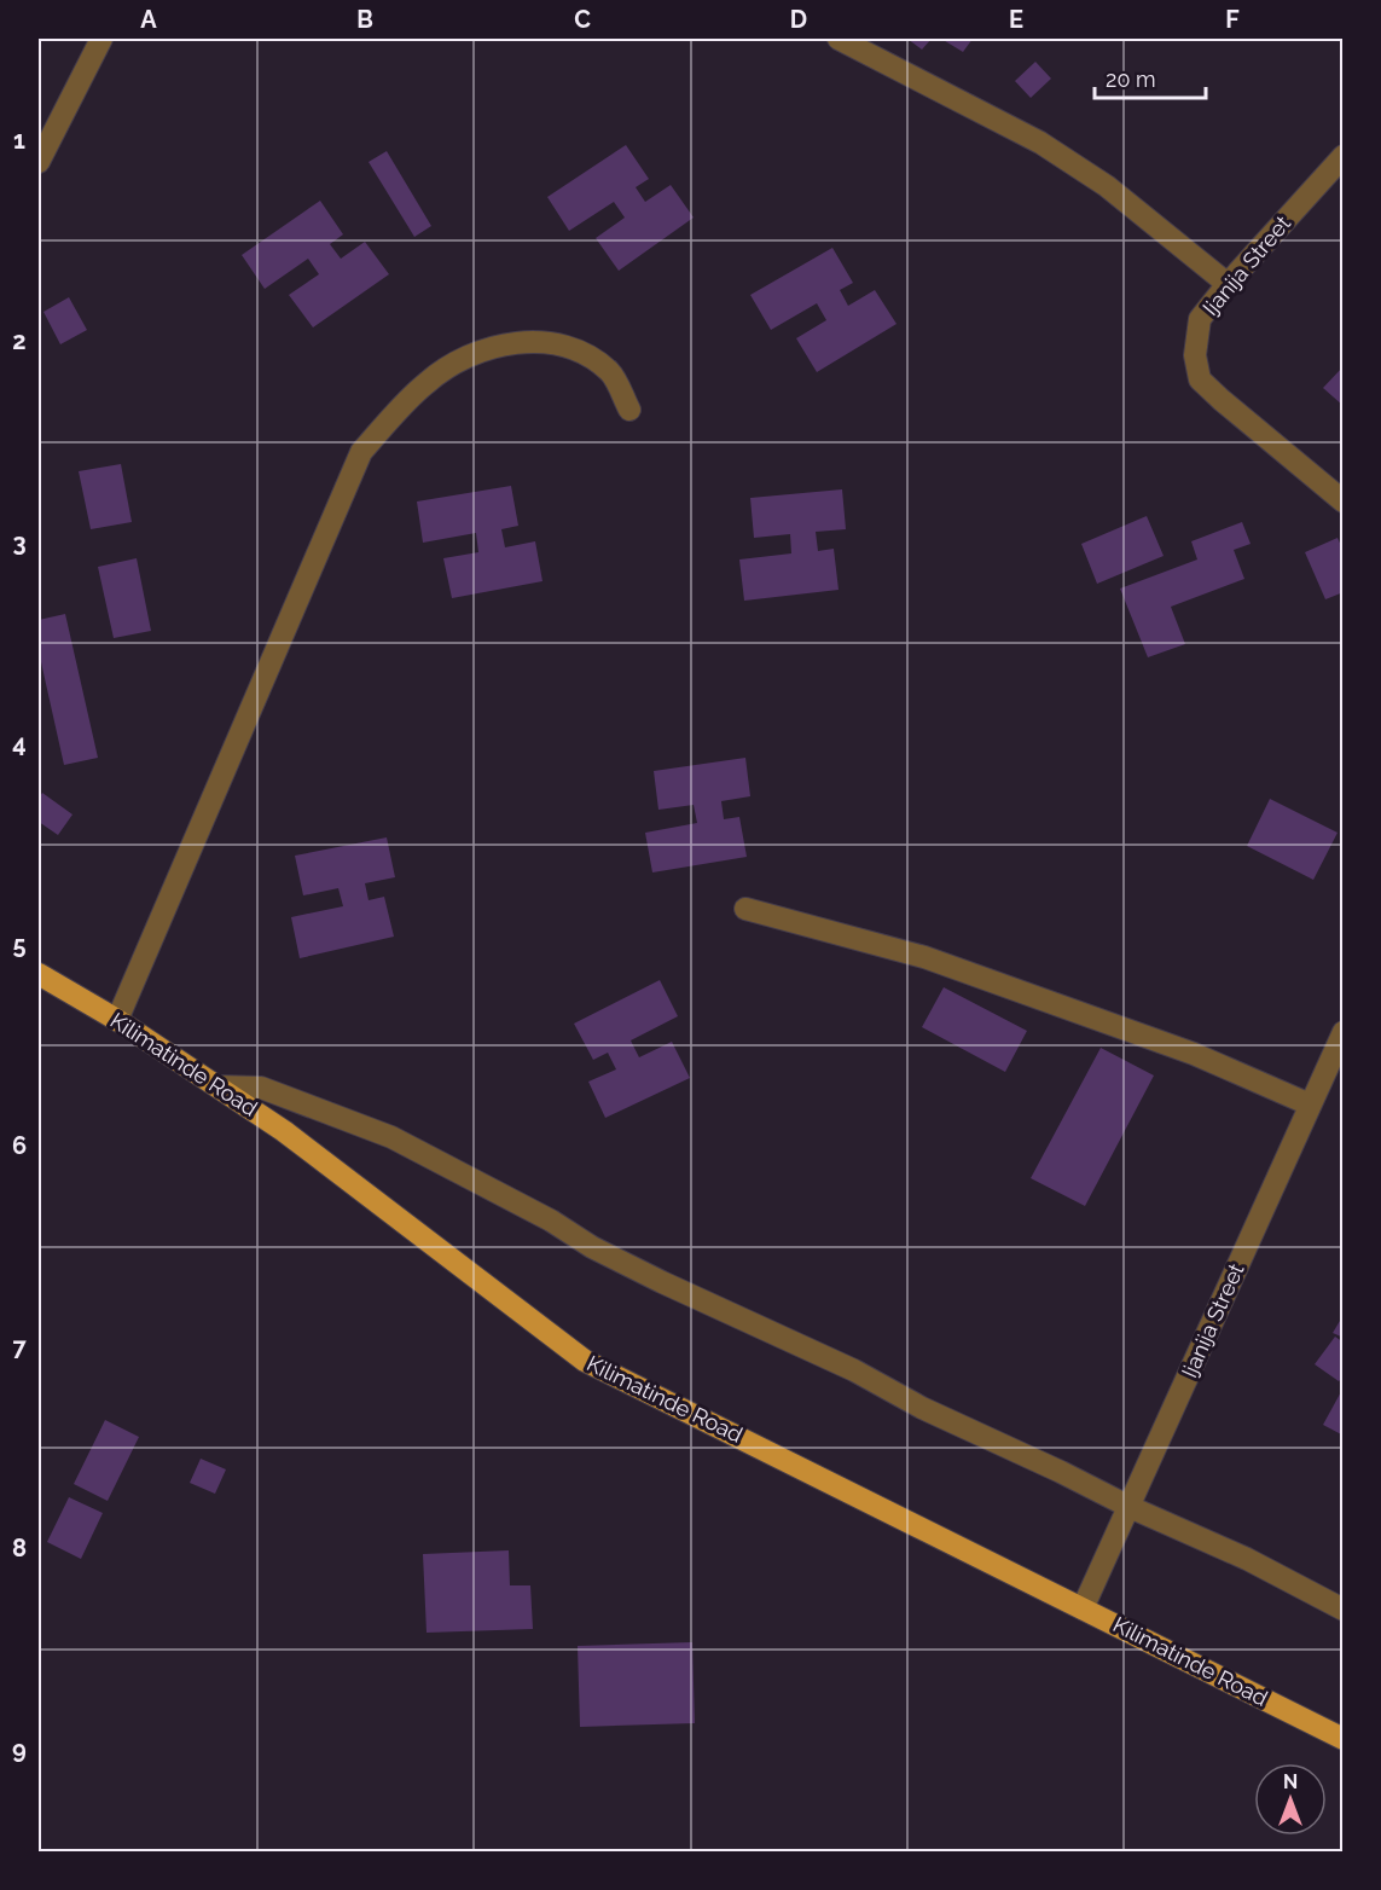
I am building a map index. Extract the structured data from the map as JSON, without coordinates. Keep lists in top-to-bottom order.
{
  "streets": {
    "main road": ["Kilimatinde Road"],
    "street": ["Ijanija Street"]
  },
  "crossings": [
    ["Ijanija Street", "Kilimatinde Road"]
  ],
  "scale_bar": "20 m",
  "north": "top",
  "grid": {
    "columns": [
      "A",
      "B",
      "C",
      "D",
      "E",
      "F"
    ],
    "rows": [
      "1",
      "2",
      "3",
      "4",
      "5",
      "6",
      "7",
      "8",
      "9"
    ]
  }
}
